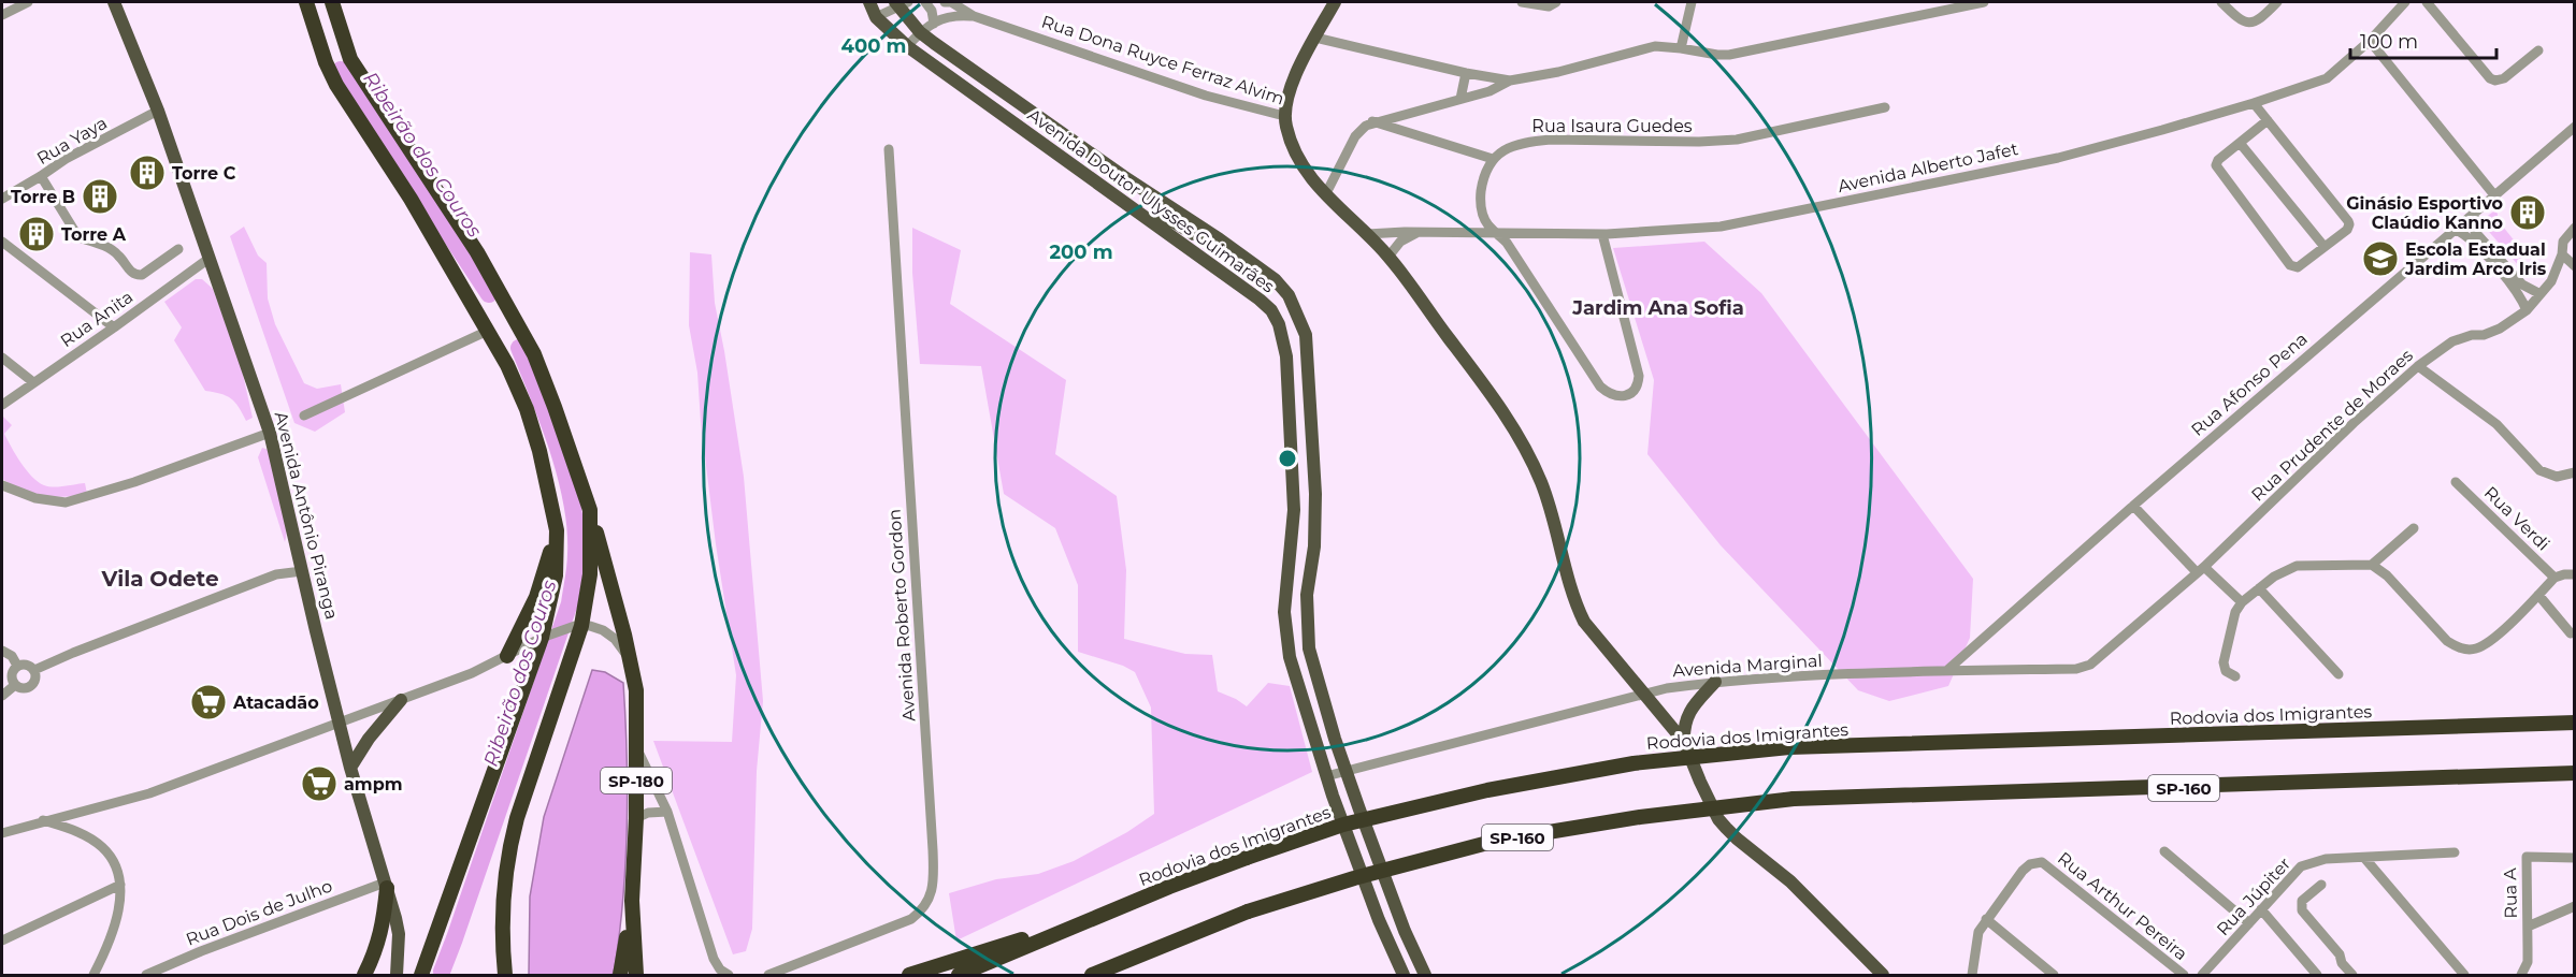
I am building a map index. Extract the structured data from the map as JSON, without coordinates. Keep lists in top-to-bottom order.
{
  "streets": {
    "highway": ["Rodovia dos Imigrantes", "SP-180", "SP-160"],
    "main road": ["Rua Dona Ruyce Ferraz Alvim", "Avenida Doutor Ulysses Guimarães", "Avenida Antônio Piranga"],
    "street": [
      "Rua Isaura Guedes",
      "Rua Yaya",
      "Avenida Alberto Jafet",
      "Rua Anita",
      "Rua Afonso Pena",
      "Rua Prudente de Moraes",
      "Rua Verdi",
      "Avenida Roberto Gordon",
      "Avenida Marginal",
      "Rua A",
      "Rua Júpiter",
      "Rua Arthur Pereira",
      "Rua Dois de Julho"
    ]
  },
  "crossings": [
    ["Rua Dona Ruyce Ferraz Alvim", "Avenida Alberto Jafet"],
    ["Rua Dona Ruyce Ferraz Alvim", "Avenida Doutor Ulysses Guimarães"],
    ["Rua Dona Ruyce Ferraz Alvim", "Avenida Marginal"],
    ["Rua Yaya", "Avenida Antônio Piranga"],
    ["Avenida Doutor Ulysses Guimarães", "Avenida Marginal"],
    ["Rua Anita", "Avenida Antônio Piranga"],
    ["Rua Afonso Pena", "Avenida Marginal"],
    ["Rua Prudente de Moraes", "Avenida Marginal"],
    ["Avenida Antônio Piranga", "Rua Dois de Julho"]
  ],
  "districts": ["Jardim Ana Sofia", "Vila Odete"],
  "water": ["Ribeirão dos Couros"],
  "places": {
    "building": [
      "Torre C",
      "Torre B",
      "Ginásio Esportivo Claúdio Kanno",
      "Torre A"
    ],
    "school or university": ["Escola Estadual Jardim Arco Iris"],
    "supermarket": ["Atacadão", "ampm"]
  },
  "scale_bar": "100 m",
  "rings": ["400 m", "200 m"]
}
